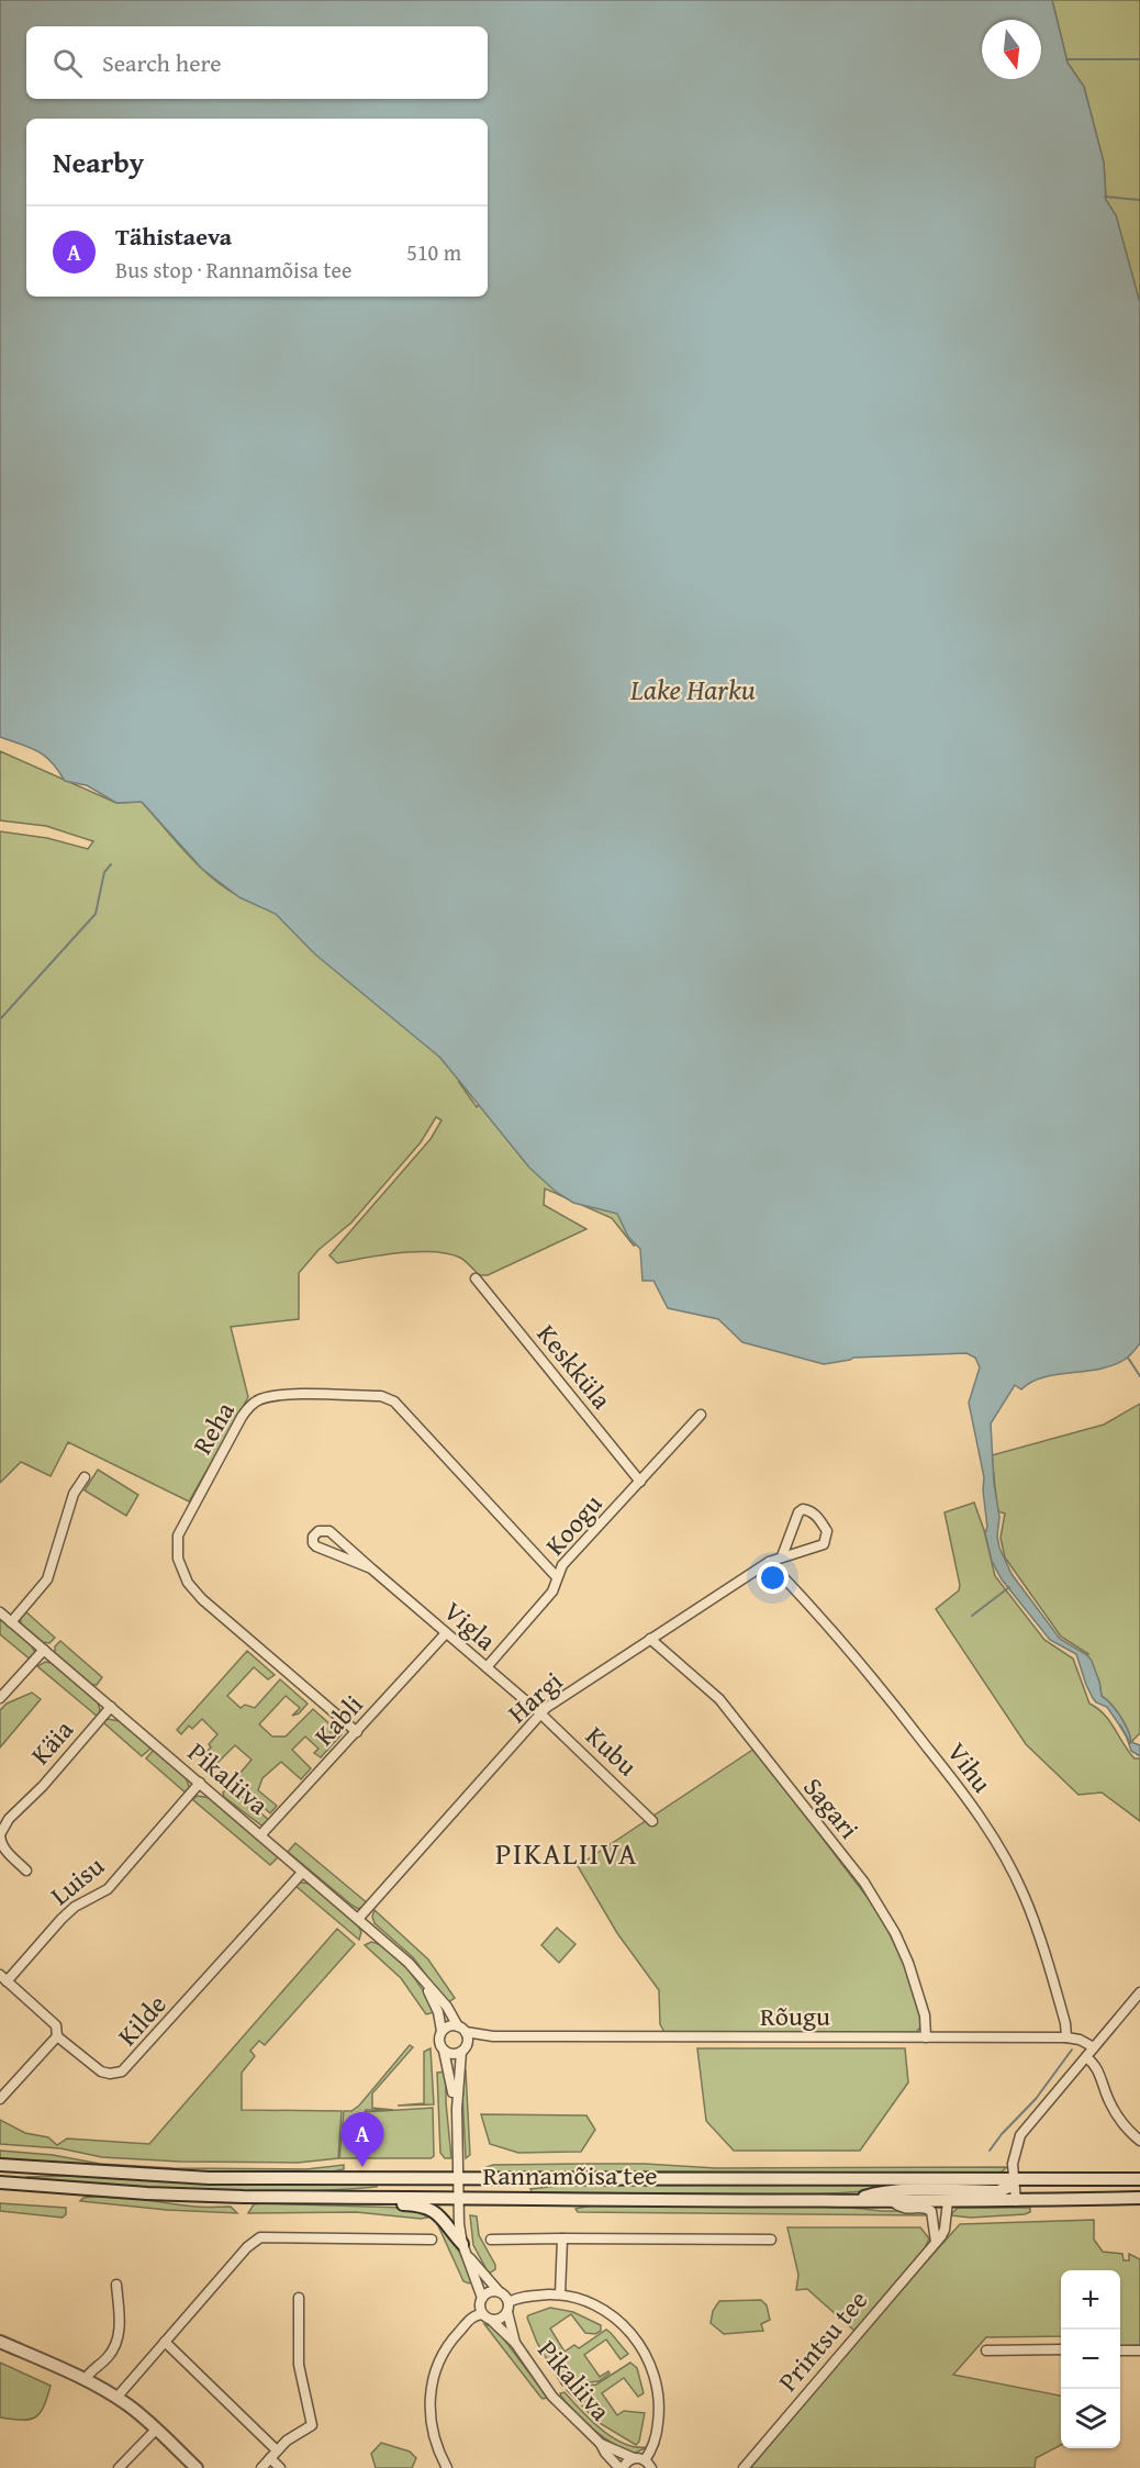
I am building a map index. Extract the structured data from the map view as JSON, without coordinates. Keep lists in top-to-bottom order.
{
  "streets": {
    "main road": ["Rannamõisa tee"],
    "street": [
      "Keskküla",
      "Reha",
      "Koogu",
      "Vigla",
      "Hargi",
      "Kabli",
      "Käia",
      "Kubu",
      "Vihu",
      "Pikaliiva",
      "Sagari",
      "Luisu",
      "Rõugu",
      "Kilde",
      "Printsu tee"
    ]
  },
  "crossings": [
    ["Keskküla", "Koogu"],
    ["Reha", "Koogu"],
    ["Reha", "Kabli"],
    ["Koogu", "Vigla"],
    ["Vigla", "Hargi"],
    ["Vigla", "Kabli"],
    ["Vigla", "Kubu"],
    ["Hargi", "Kubu"],
    ["Hargi", "Vihu"],
    ["Hargi", "Pikaliiva"],
    ["Hargi", "Sagari"],
    ["Kabli", "Pikaliiva"],
    ["Käia", "Pikaliiva"],
    ["Vihu", "Rõugu"],
    ["Pikaliiva", "Luisu"],
    ["Pikaliiva", "Rõugu"],
    ["Pikaliiva", "Kilde"],
    ["Pikaliiva", "Rannamõisa tee"],
    ["Sagari", "Rõugu"],
    ["Luisu", "Kilde"],
    ["Rannamõisa tee", "Printsu tee"]
  ],
  "districts": ["PIKALIIVA"],
  "water": ["Lake Harku"],
  "north": "bottom",
  "page": {
    "search": "Search here",
    "heading": "Nearby",
    "list": [
      {
        "mark": "A",
        "name": "Tähistaeva",
        "note": "Bus stop · Rannamõisa tee",
        "value": "510 m"
      }
    ],
    "pins": "A",
    "map_buttons": ["+", "−"]
  }
}
